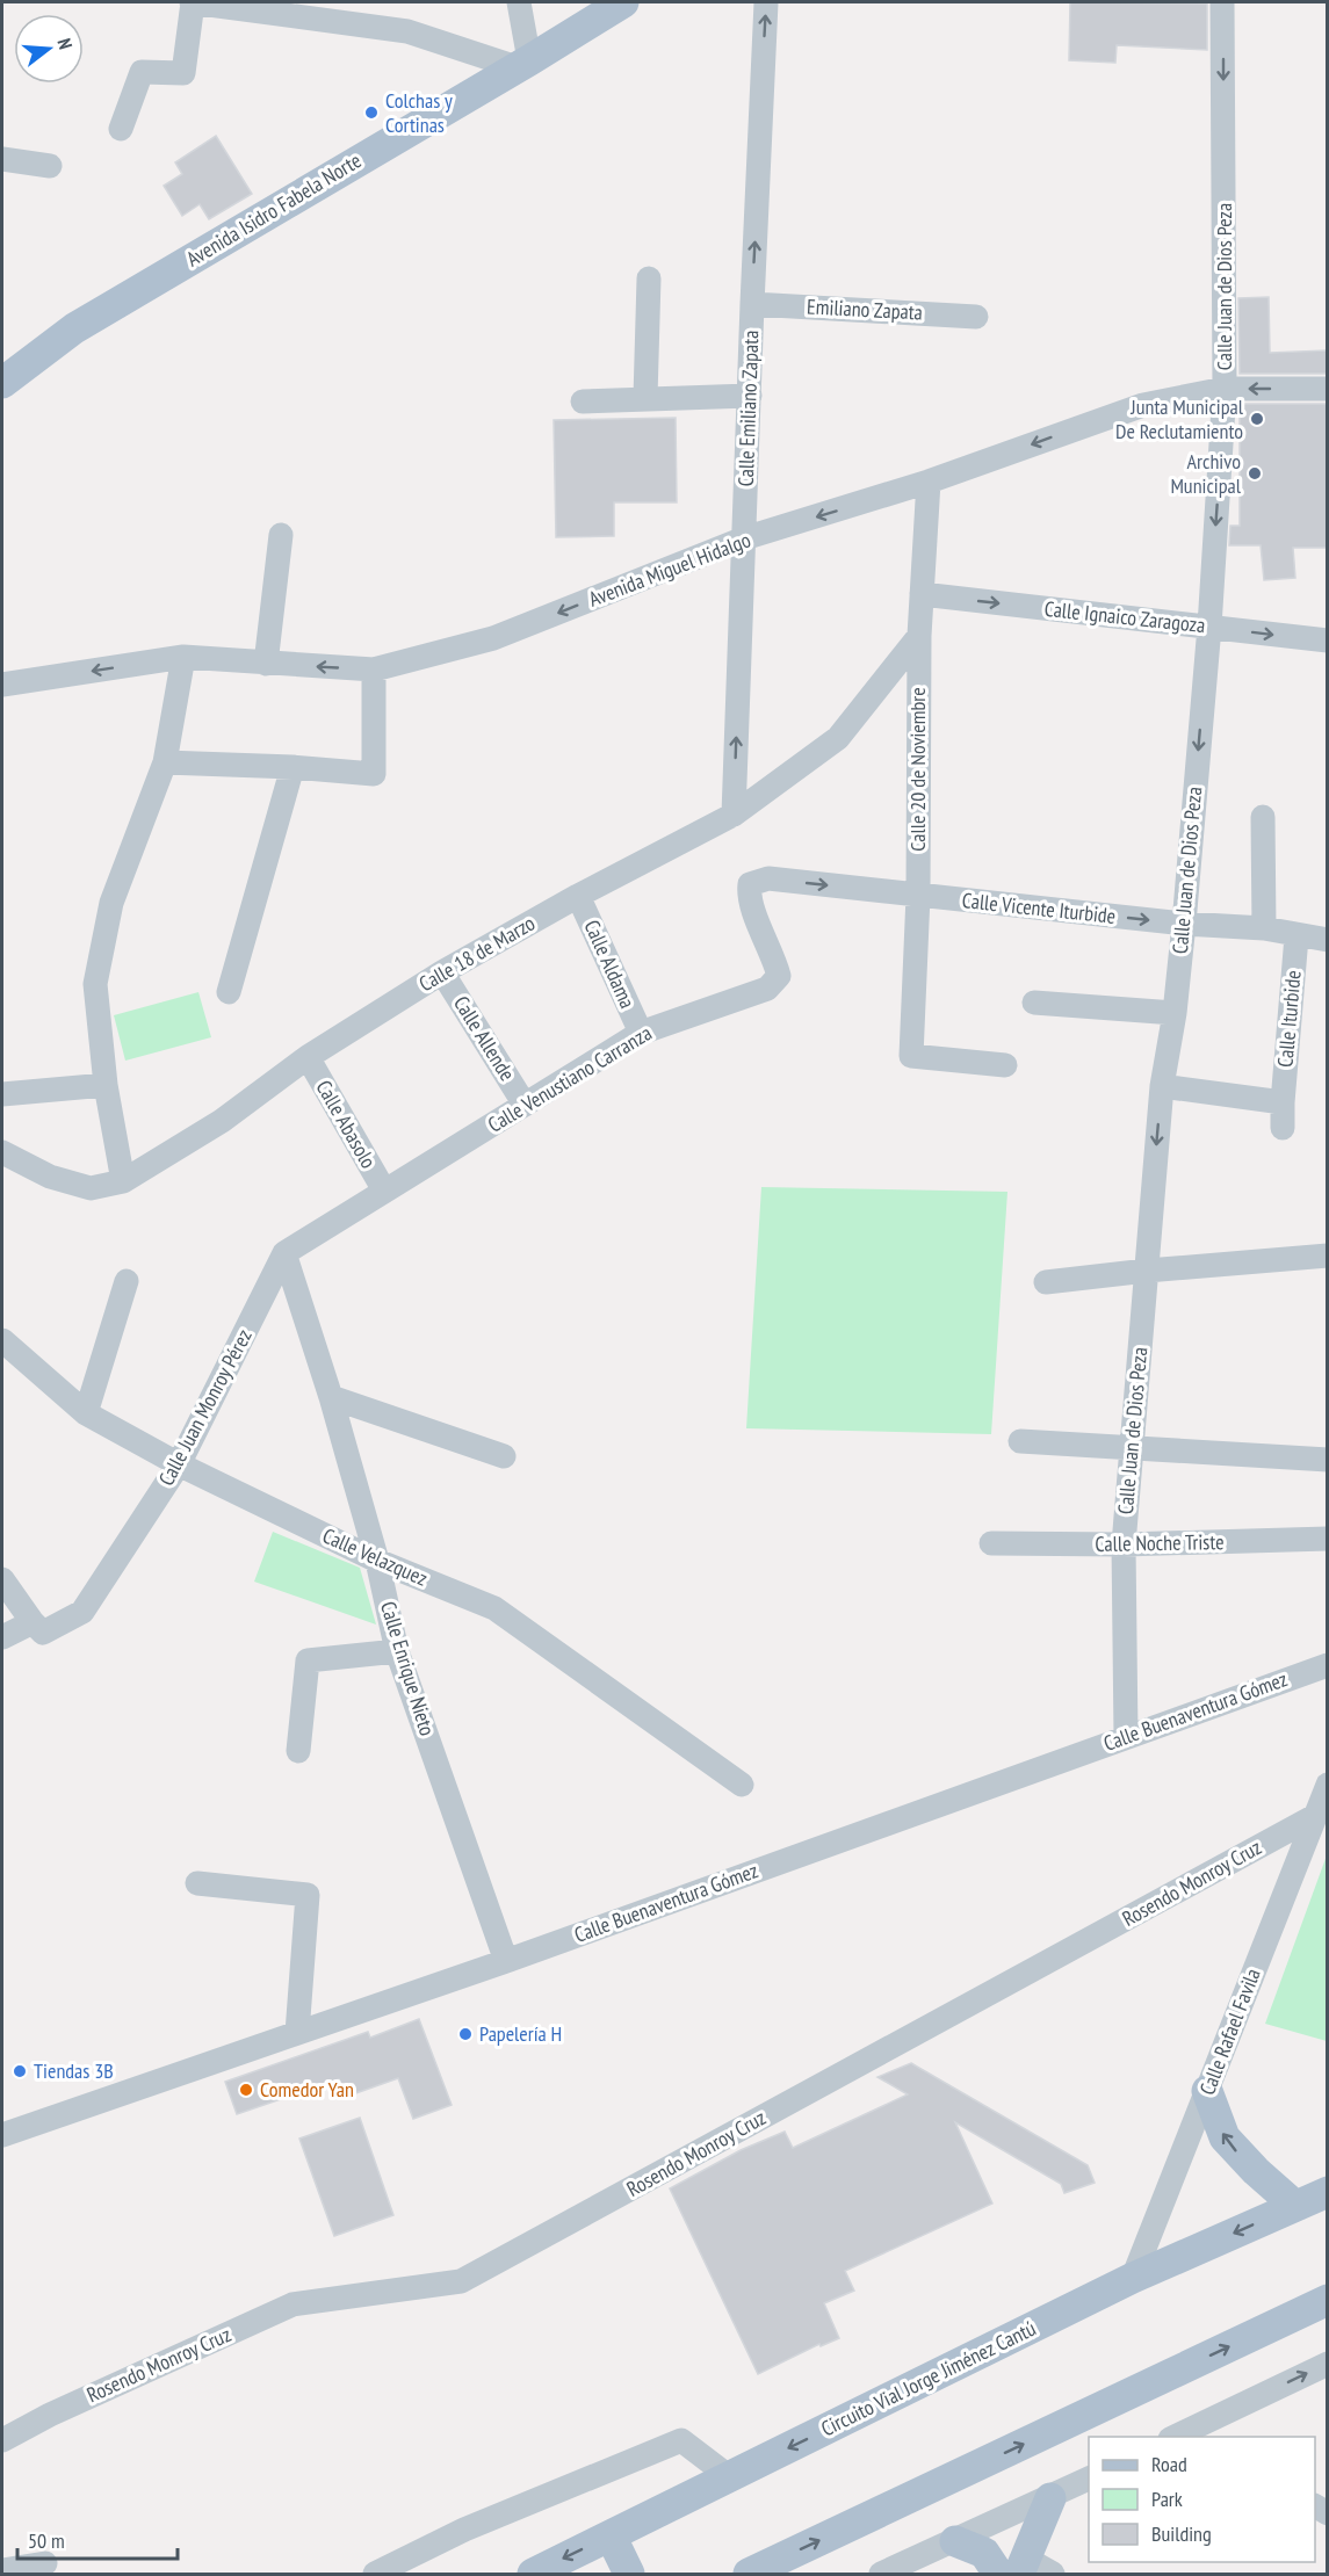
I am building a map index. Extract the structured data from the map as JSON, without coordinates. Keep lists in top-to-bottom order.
{
  "streets": {
    "main road": ["Avenida Isidro Fabela Norte", "Circuito Vial Jorge Jiménez Cantú"],
    "street": [
      "Calle Juan de Dios Peza",
      "Emiliano Zapata",
      "Calle Emiliano Zapata",
      "Avenida Miguel Hidalgo",
      "Calle Ignaico Zaragoza",
      "Calle 20 de Noviembre",
      "Calle Vicente Iturbide",
      "Calle 18 de Marzo",
      "Calle Aldama",
      "Calle Iturbide",
      "Calle Allende",
      "Calle Venustiano Carranza",
      "Calle Abasolo",
      "Calle Juan Monroy Pérez",
      "Calle Noche Triste",
      "Calle Velazquez",
      "Calle Enrique Nieto",
      "Calle Buenaventura Gómez",
      "Rosendo Monroy Cruz",
      "Calle Rafael Favila"
    ]
  },
  "crossings": [
    ["Calle Juan de Dios Peza", "Avenida Miguel Hidalgo"],
    ["Calle Juan de Dios Peza", "Calle Ignaico Zaragoza"],
    ["Calle Juan de Dios Peza", "Calle Vicente Iturbide"],
    ["Calle Juan de Dios Peza", "Calle Noche Triste"],
    ["Calle Juan de Dios Peza", "Calle Buenaventura Gómez"],
    ["Emiliano Zapata", "Calle Emiliano Zapata"],
    ["Calle Emiliano Zapata", "Avenida Miguel Hidalgo"],
    ["Calle Emiliano Zapata", "Calle 18 de Marzo"],
    ["Avenida Miguel Hidalgo", "Calle 20 de Noviembre"],
    ["Calle Ignaico Zaragoza", "Calle 20 de Noviembre"],
    ["Calle 20 de Noviembre", "Calle Vicente Iturbide"],
    ["Calle 20 de Noviembre", "Calle 18 de Marzo"],
    ["Calle Vicente Iturbide", "Calle Iturbide"],
    ["Calle Vicente Iturbide", "Calle Venustiano Carranza"],
    ["Calle 18 de Marzo", "Calle Aldama"],
    ["Calle 18 de Marzo", "Calle Allende"],
    ["Calle 18 de Marzo", "Calle Abasolo"],
    ["Calle Aldama", "Calle Venustiano Carranza"],
    ["Calle Allende", "Calle Venustiano Carranza"],
    ["Calle Venustiano Carranza", "Calle Abasolo"],
    ["Calle Venustiano Carranza", "Calle Juan Monroy Pérez"],
    ["Calle Venustiano Carranza", "Calle Enrique Nieto"],
    ["Calle Juan Monroy Pérez", "Calle Velazquez"],
    ["Calle Juan Monroy Pérez", "Calle Enrique Nieto"],
    ["Calle Velazquez", "Calle Enrique Nieto"],
    ["Calle Enrique Nieto", "Calle Buenaventura Gómez"],
    ["Rosendo Monroy Cruz", "Calle Rafael Favila"],
    ["Calle Rafael Favila", "Circuito Vial Jorge Jiménez Cantú"]
  ],
  "one_way": [
    "Calle Juan de Dios Peza",
    "Calle Emiliano Zapata",
    "Avenida Miguel Hidalgo",
    "Calle Ignaico Zaragoza"
  ],
  "places": [
    "Colchas y Cortinas",
    "Junta Municipal De Reclutamiento",
    "Archivo Municipal",
    "Papelería H",
    "Tiendas 3B",
    "Comedor Yan"
  ],
  "legend": ["Road", "Park", "Building"],
  "scale_bar": "50 m",
  "north": "right"
}
